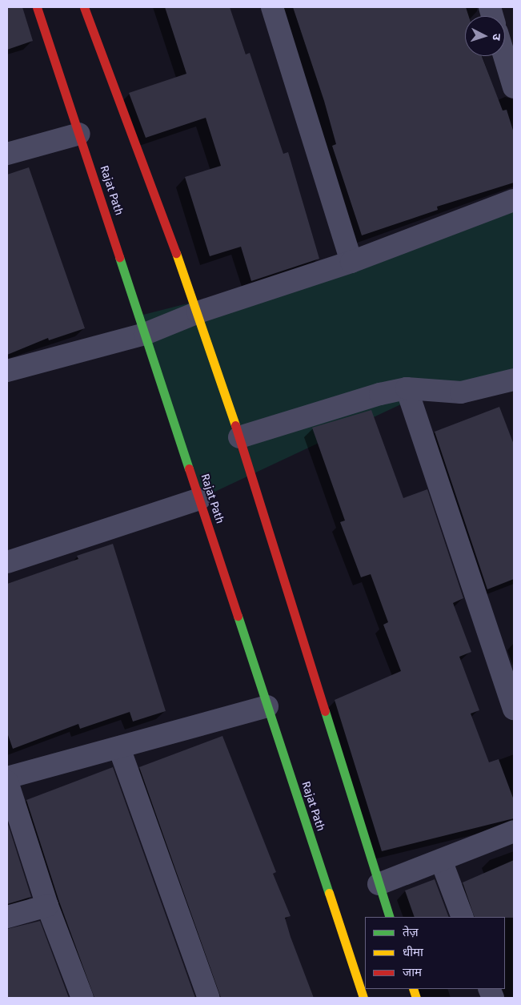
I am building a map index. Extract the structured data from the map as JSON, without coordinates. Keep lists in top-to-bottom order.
{
  "streets": {
    "street": ["Rajat Path"]
  },
  "legend": ["तेज़", "धीमा", "जाम"],
  "north": "right"
}
